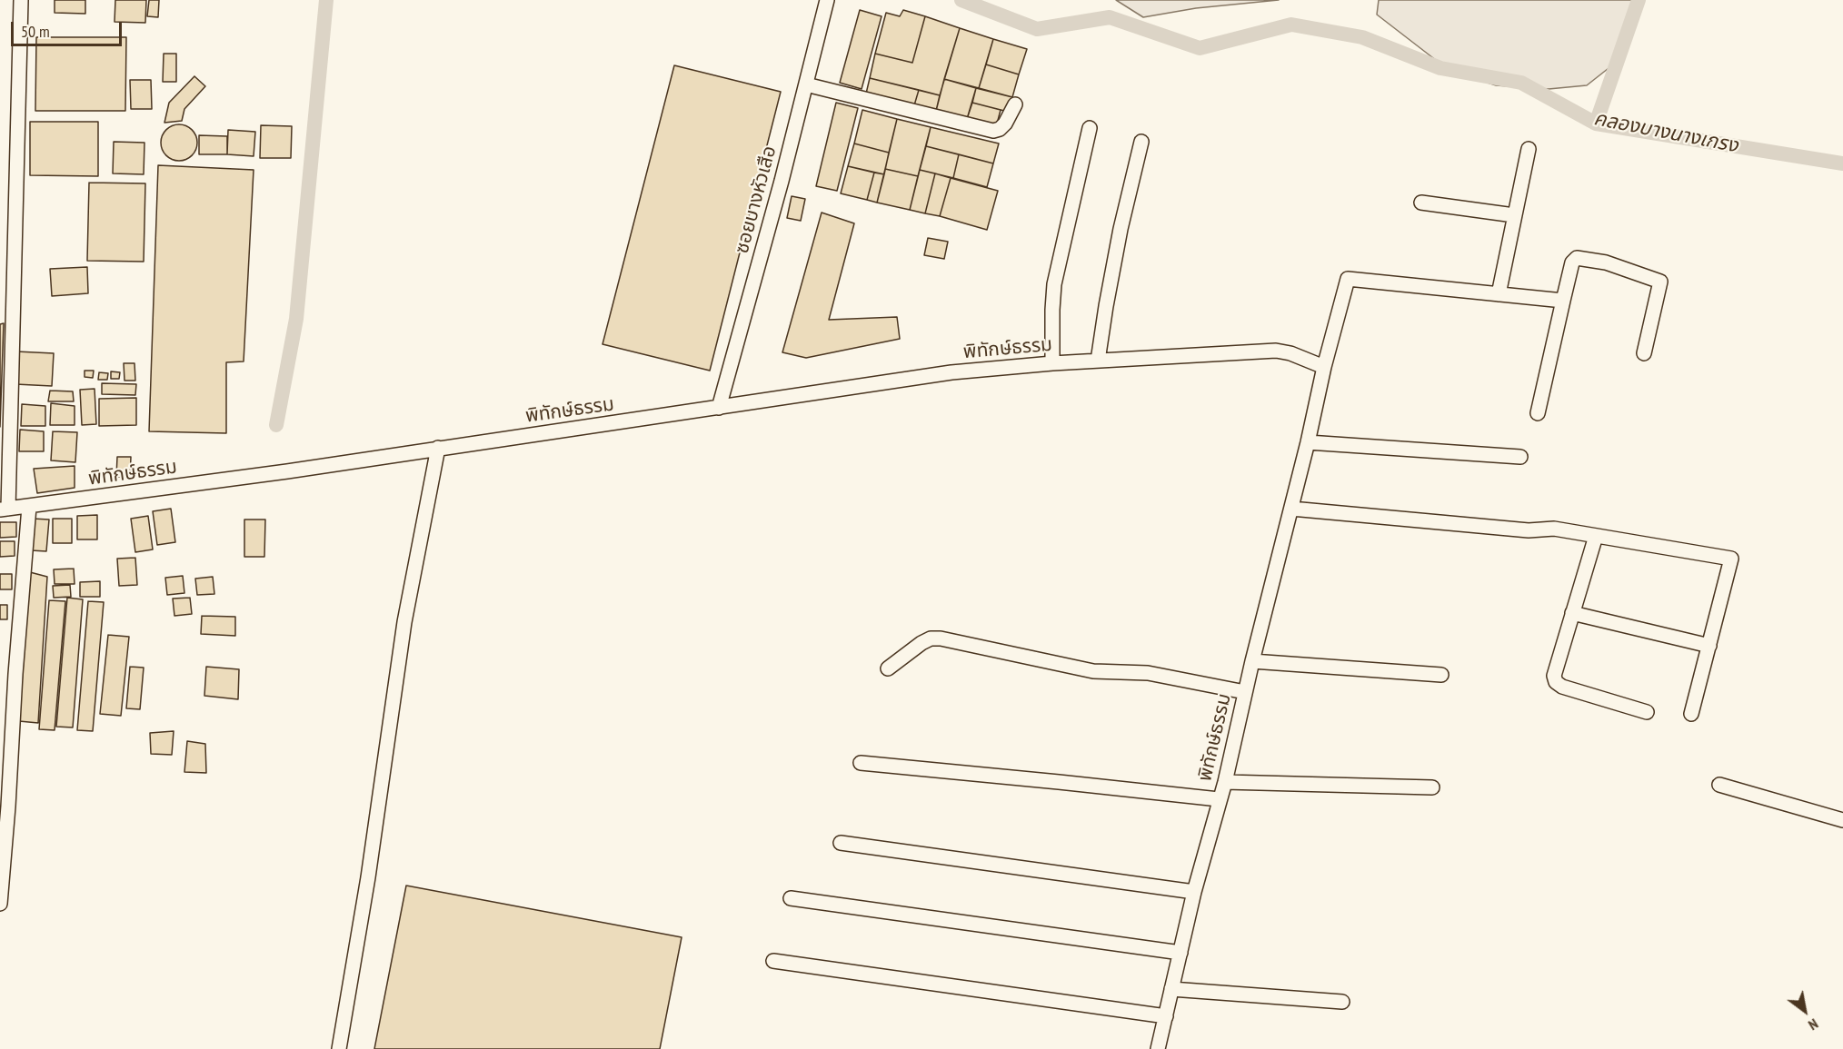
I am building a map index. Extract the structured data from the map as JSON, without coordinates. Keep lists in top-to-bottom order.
{
  "streets": {
    "street": ["ซอยบางหัวเสือ", "พิทักษ์ธรรม"]
  },
  "crossings": [
    ["ซอยบางหัวเสือ", "พิทักษ์ธรรม"]
  ],
  "water": ["คลองบางนางเกรง"],
  "scale_bar": "50 m",
  "north": "bottom right"
}
